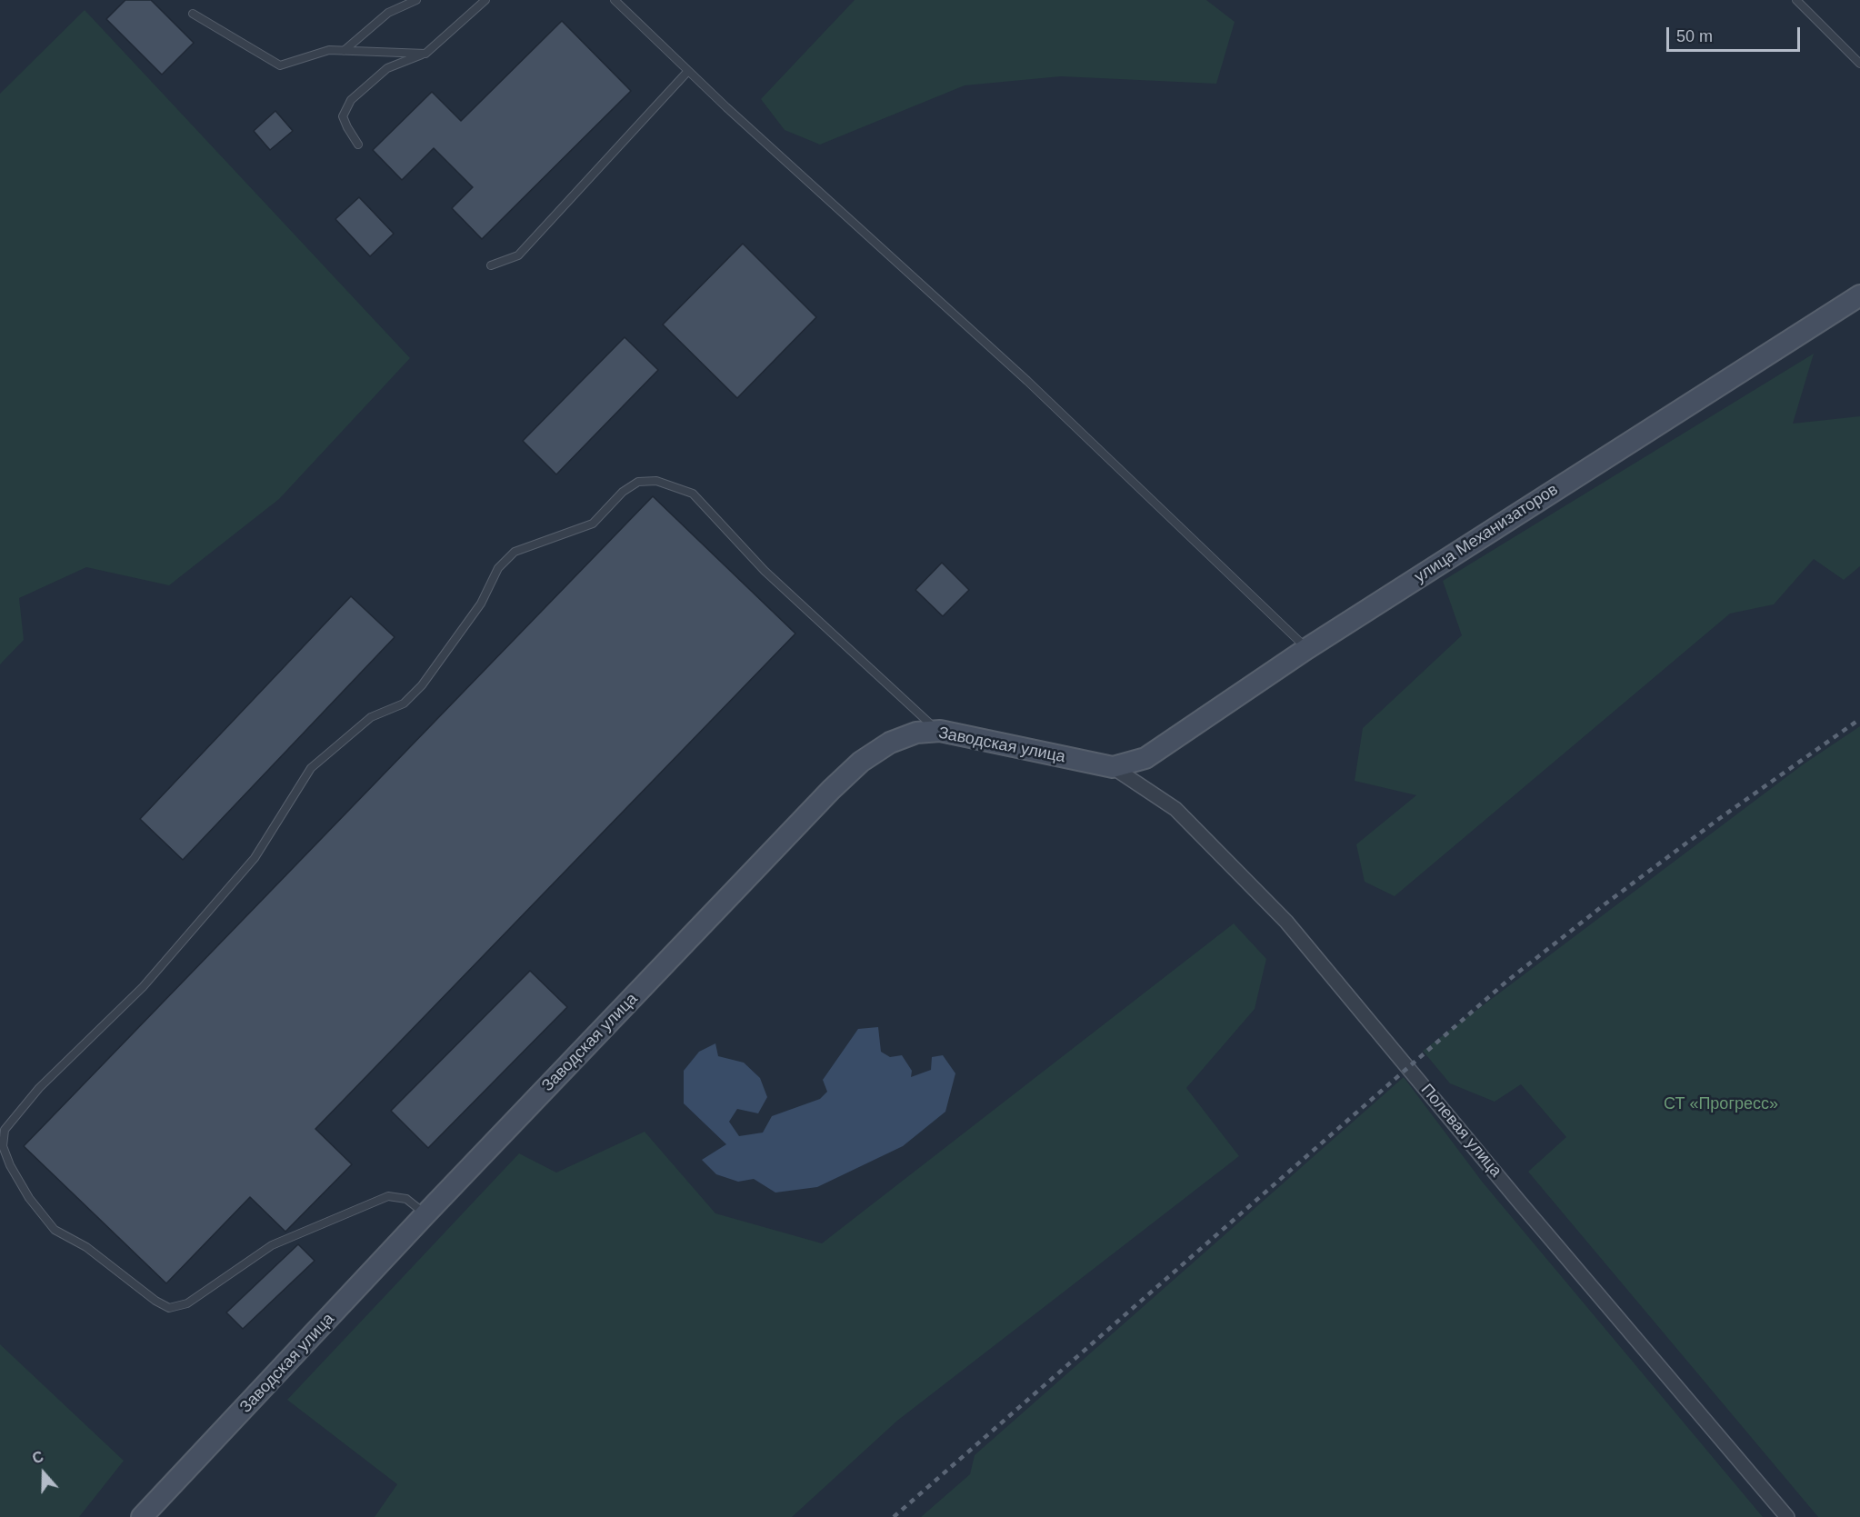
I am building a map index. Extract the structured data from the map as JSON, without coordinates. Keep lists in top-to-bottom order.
{
  "streets": {
    "street": ["улица Механизаторов", "Заводская улица", "Полевая улица"]
  },
  "crossings": [
    ["улица Механизаторов", "Заводская улица"],
    ["улица Механизаторов", "Полевая улица"],
    ["Заводская улица", "Полевая улица"]
  ],
  "parks": ["СТ «Прогресс»"],
  "scale_bar": "50 m",
  "north": "top"
}
